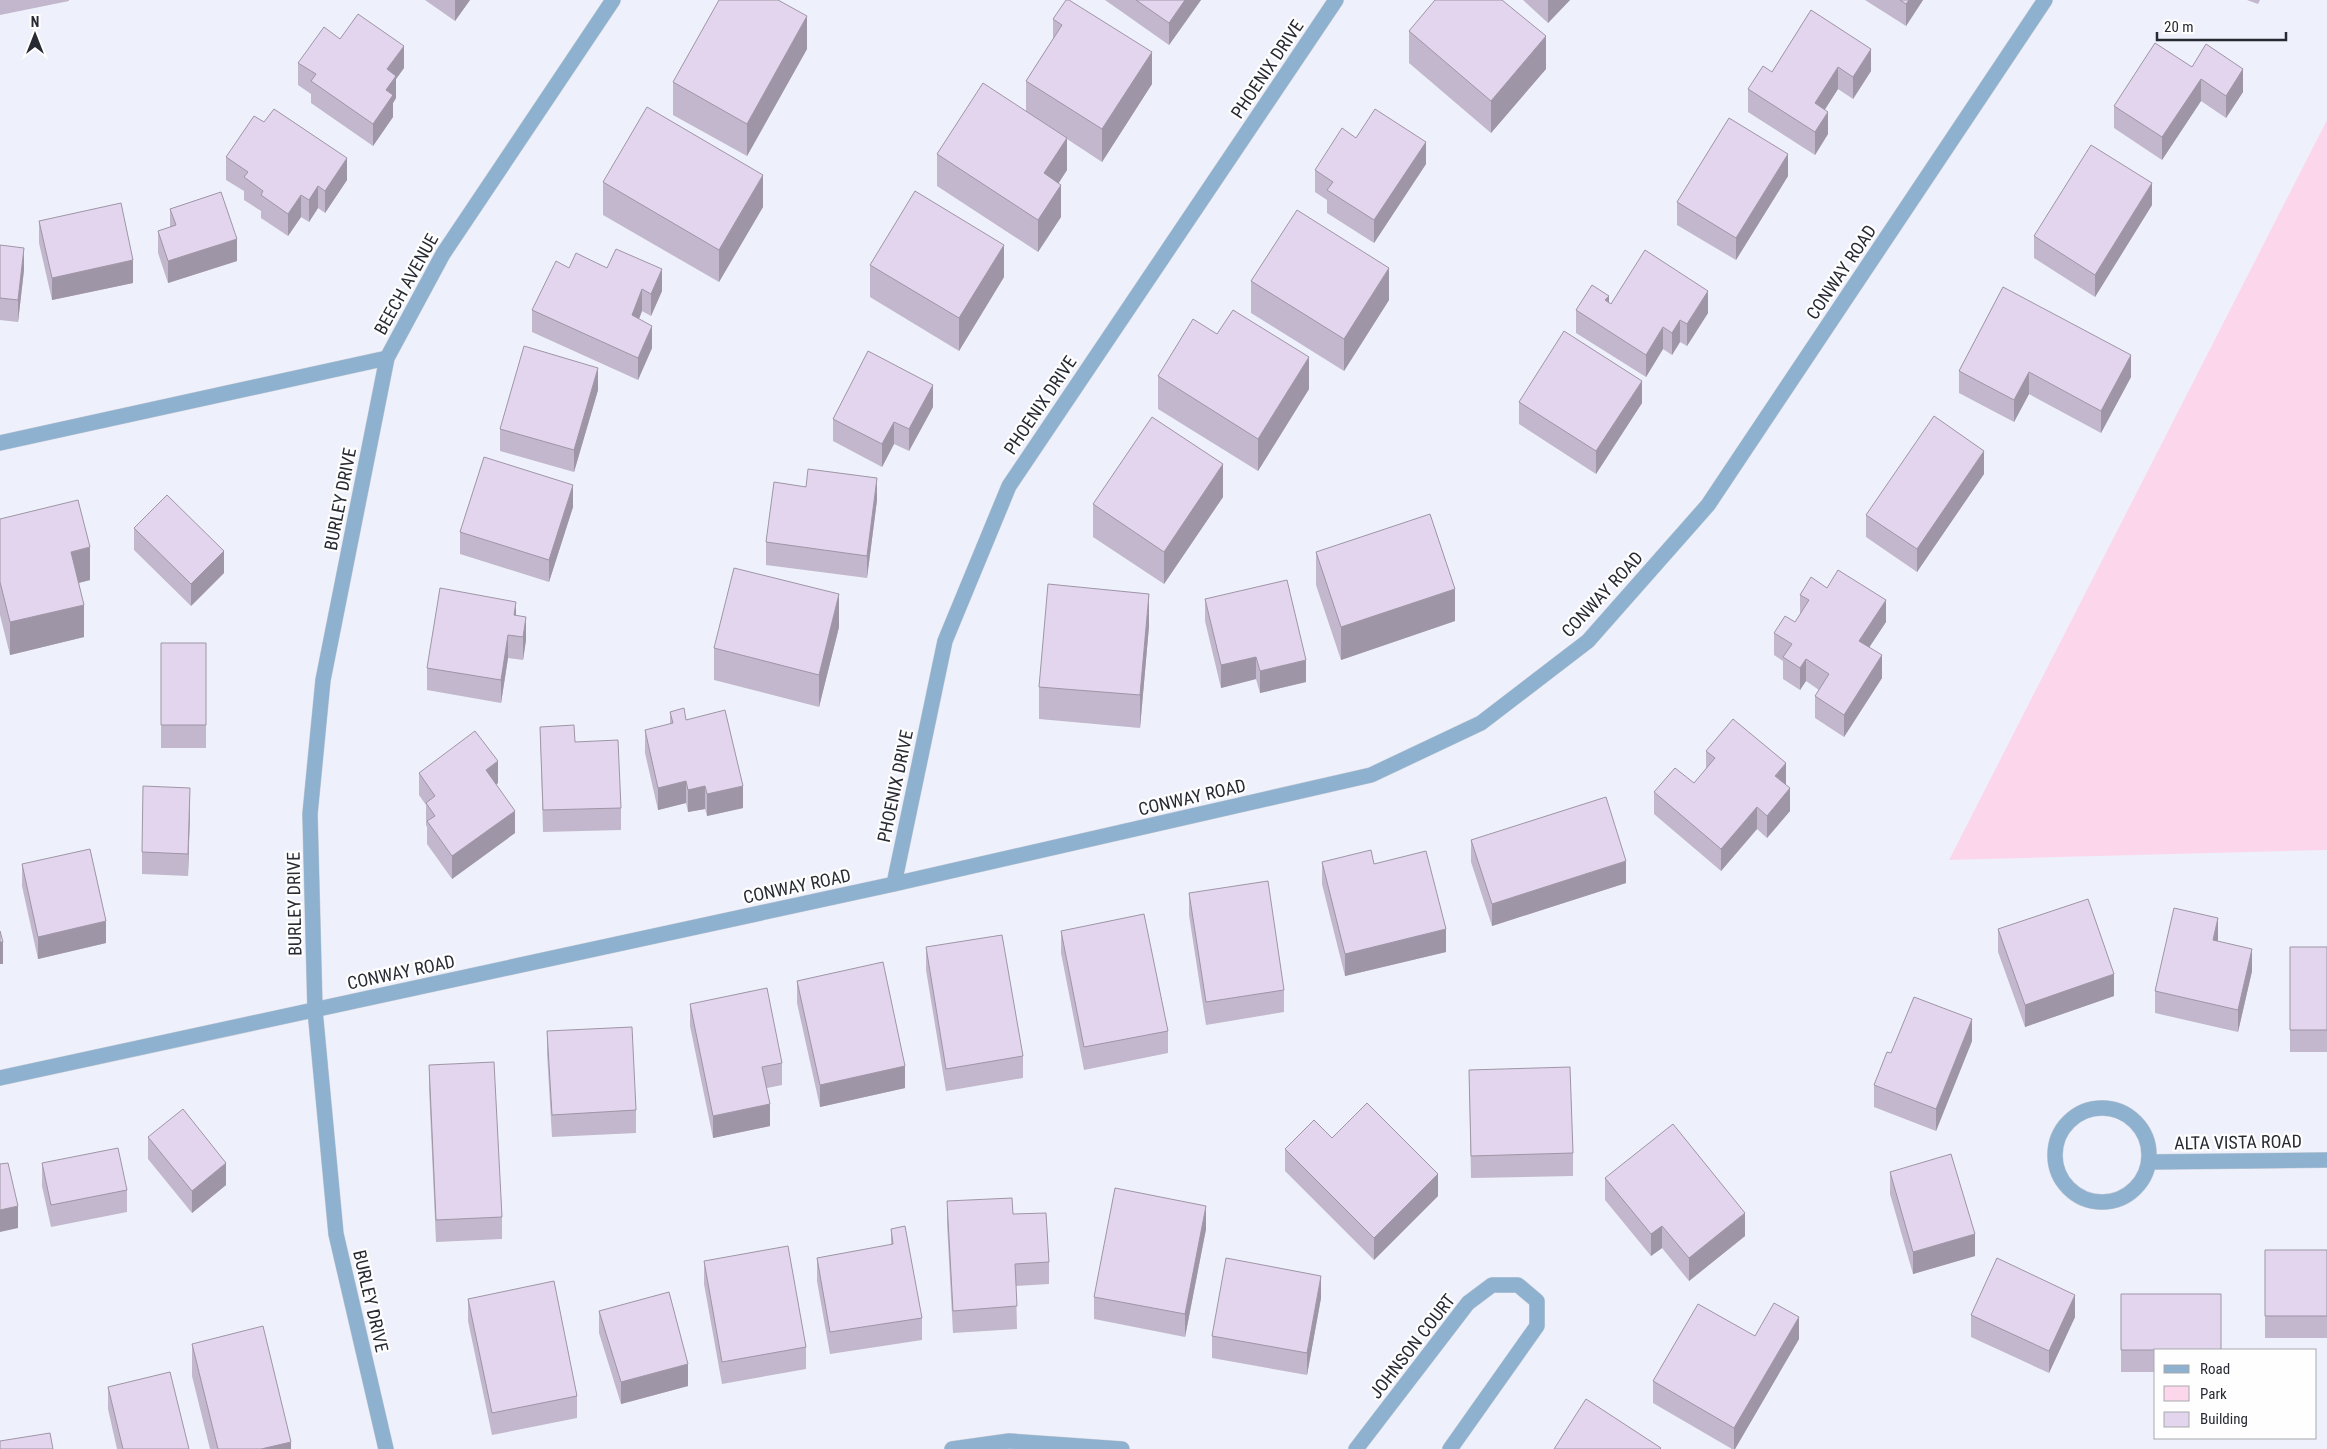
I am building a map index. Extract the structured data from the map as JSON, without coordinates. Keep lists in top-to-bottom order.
{
  "streets": {
    "street": [
      "PHOENIX DRIVE",
      "CONWAY ROAD",
      "BEECH AVENUE",
      "BURLEY DRIVE",
      "ALTA VISTA ROAD",
      "JOHNSON COURT"
    ]
  },
  "crossings": [
    ["PHOENIX DRIVE", "CONWAY ROAD"],
    ["CONWAY ROAD", "BURLEY DRIVE"],
    ["BEECH AVENUE", "BURLEY DRIVE"]
  ],
  "legend": ["Road", "Park", "Building"],
  "scale_bar": "20 m",
  "north": "top"
}
